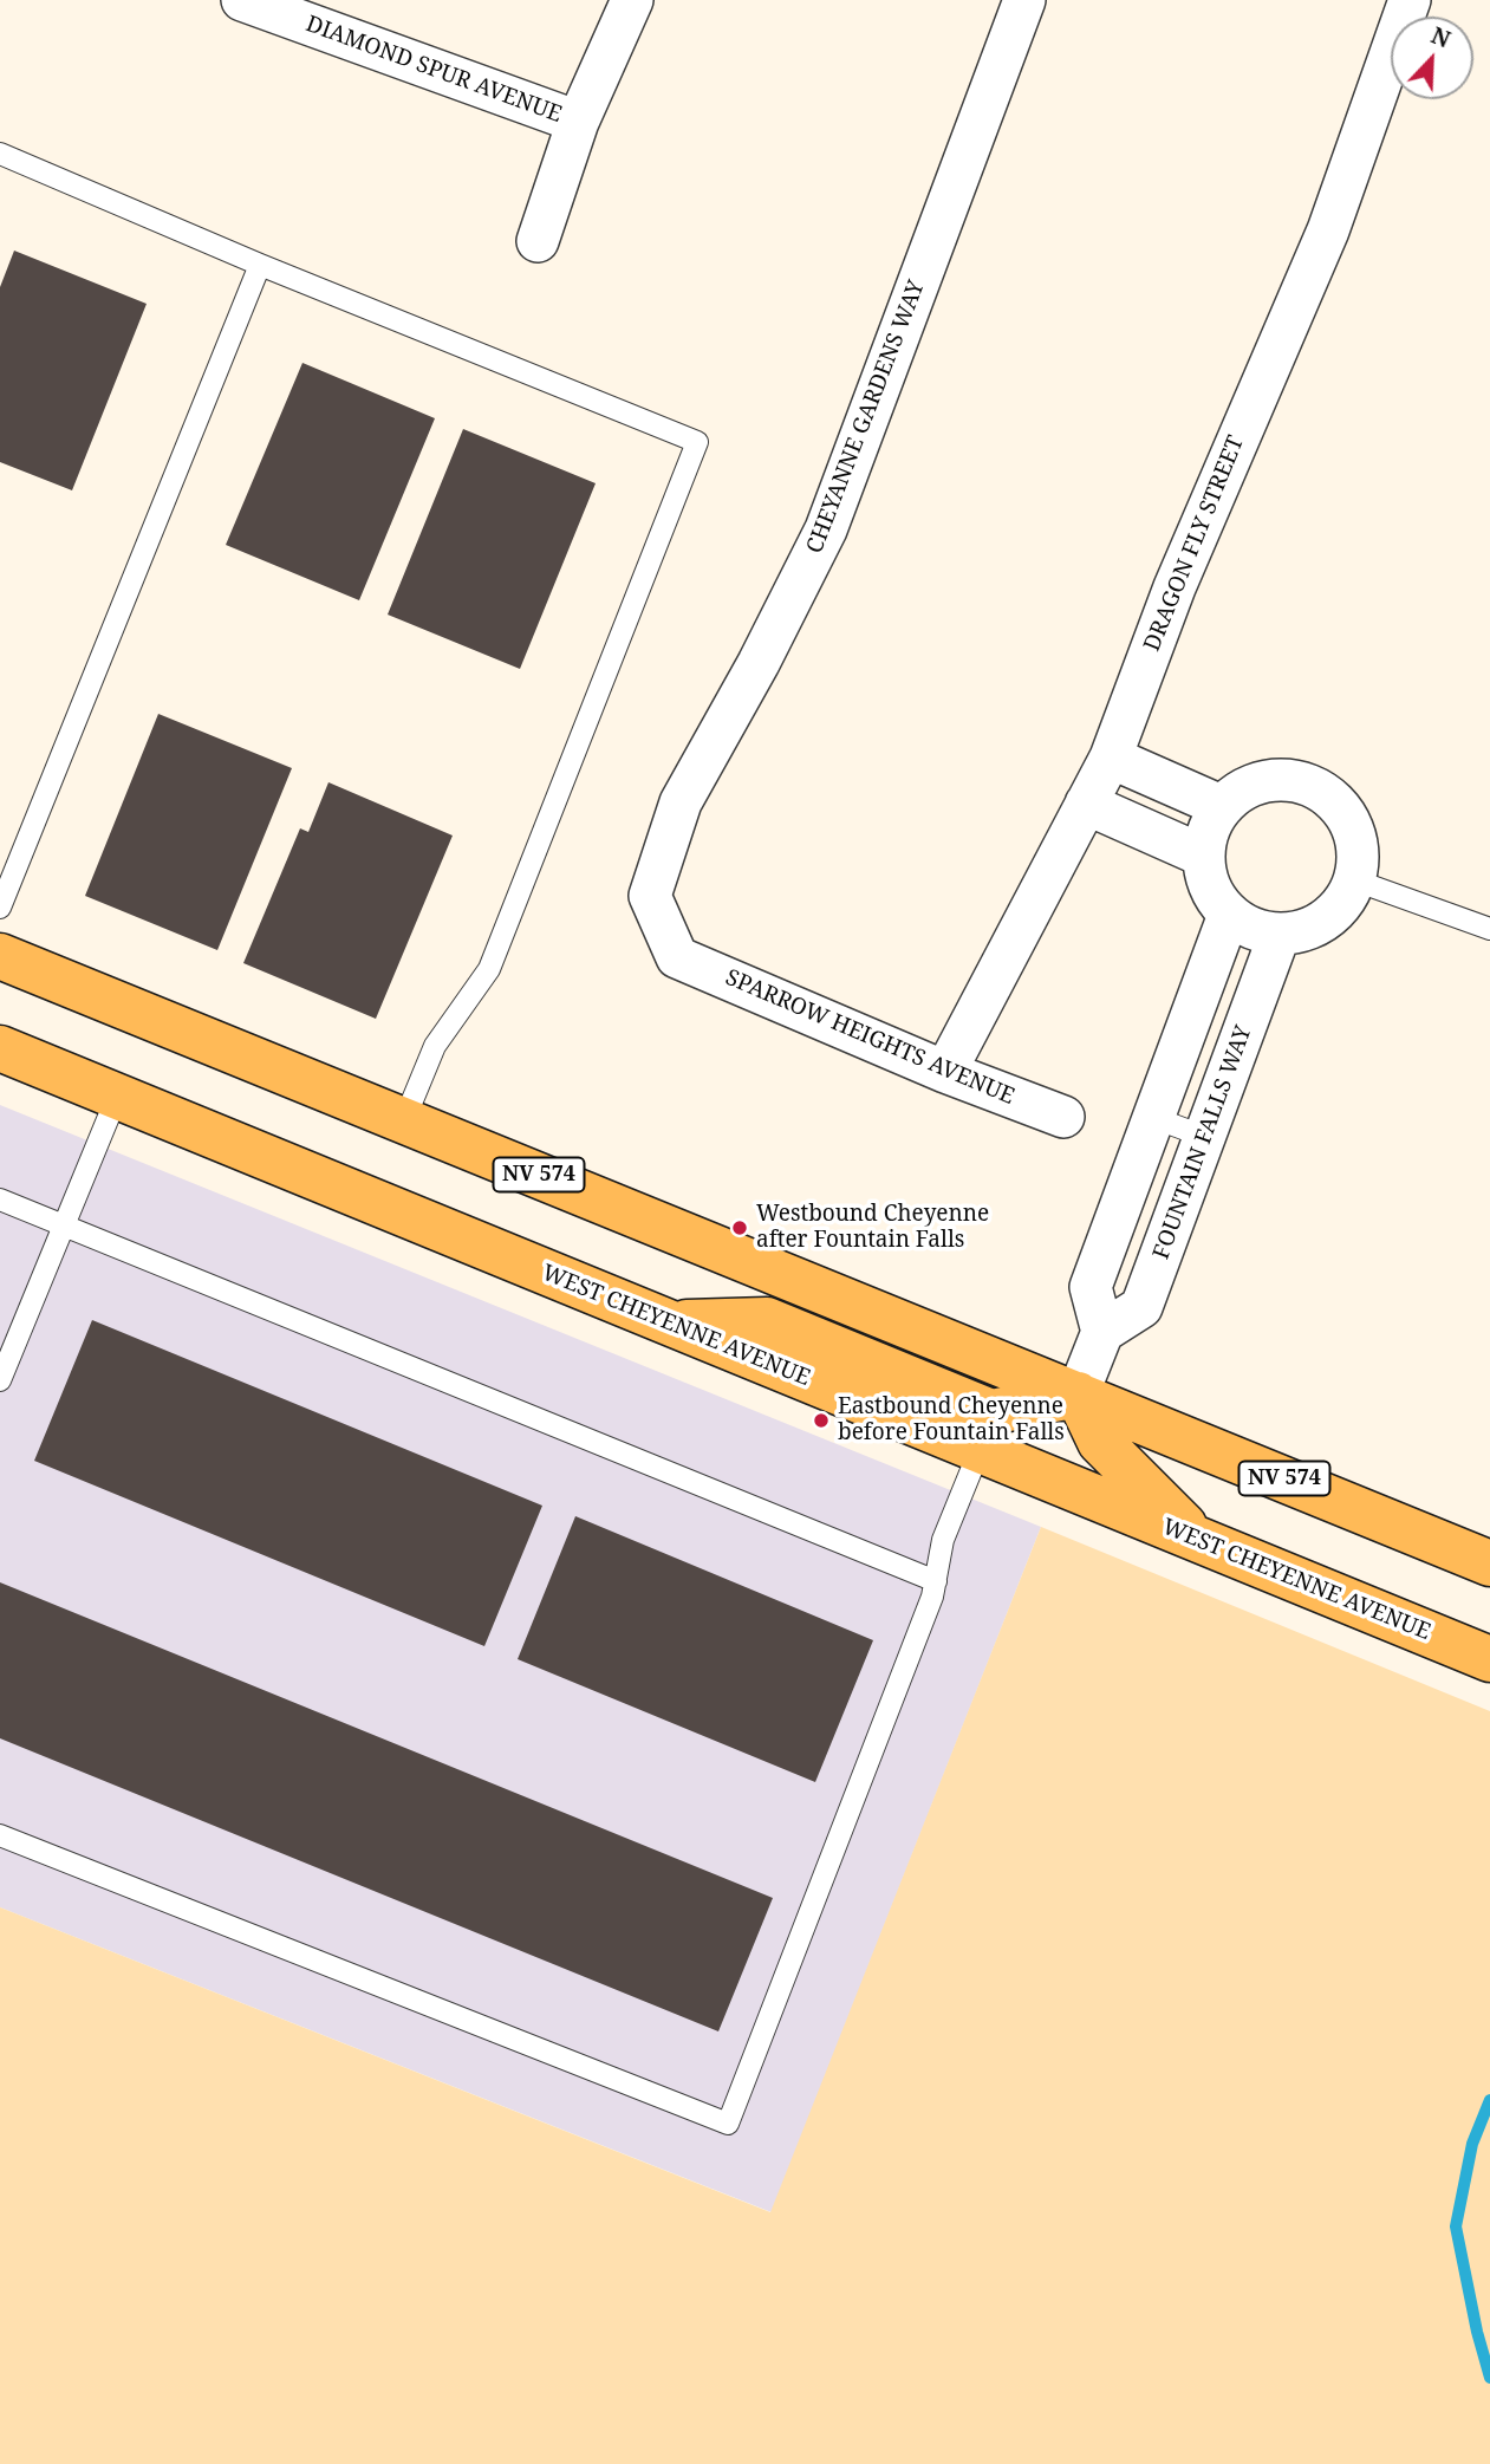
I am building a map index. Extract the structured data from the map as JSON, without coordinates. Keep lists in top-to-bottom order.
{
  "streets": {
    "main road": ["NV 574", "WEST CHEYENNE AVENUE"],
    "street": [
      "DIAMOND SPUR AVENUE",
      "CHEYANNE GARDENS WAY",
      "DRAGON FLY STREET",
      "SPARROW HEIGHTS AVENUE",
      "FOUNTAIN FALLS WAY"
    ]
  },
  "crossings": [
    ["CHEYANNE GARDENS WAY", "SPARROW HEIGHTS AVENUE"],
    ["DRAGON FLY STREET", "SPARROW HEIGHTS AVENUE"]
  ],
  "places": ["Westbound Cheyenne after Fountain Falls", "Eastbound Cheyenne before Fountain Falls"],
  "north": "top right"
}
